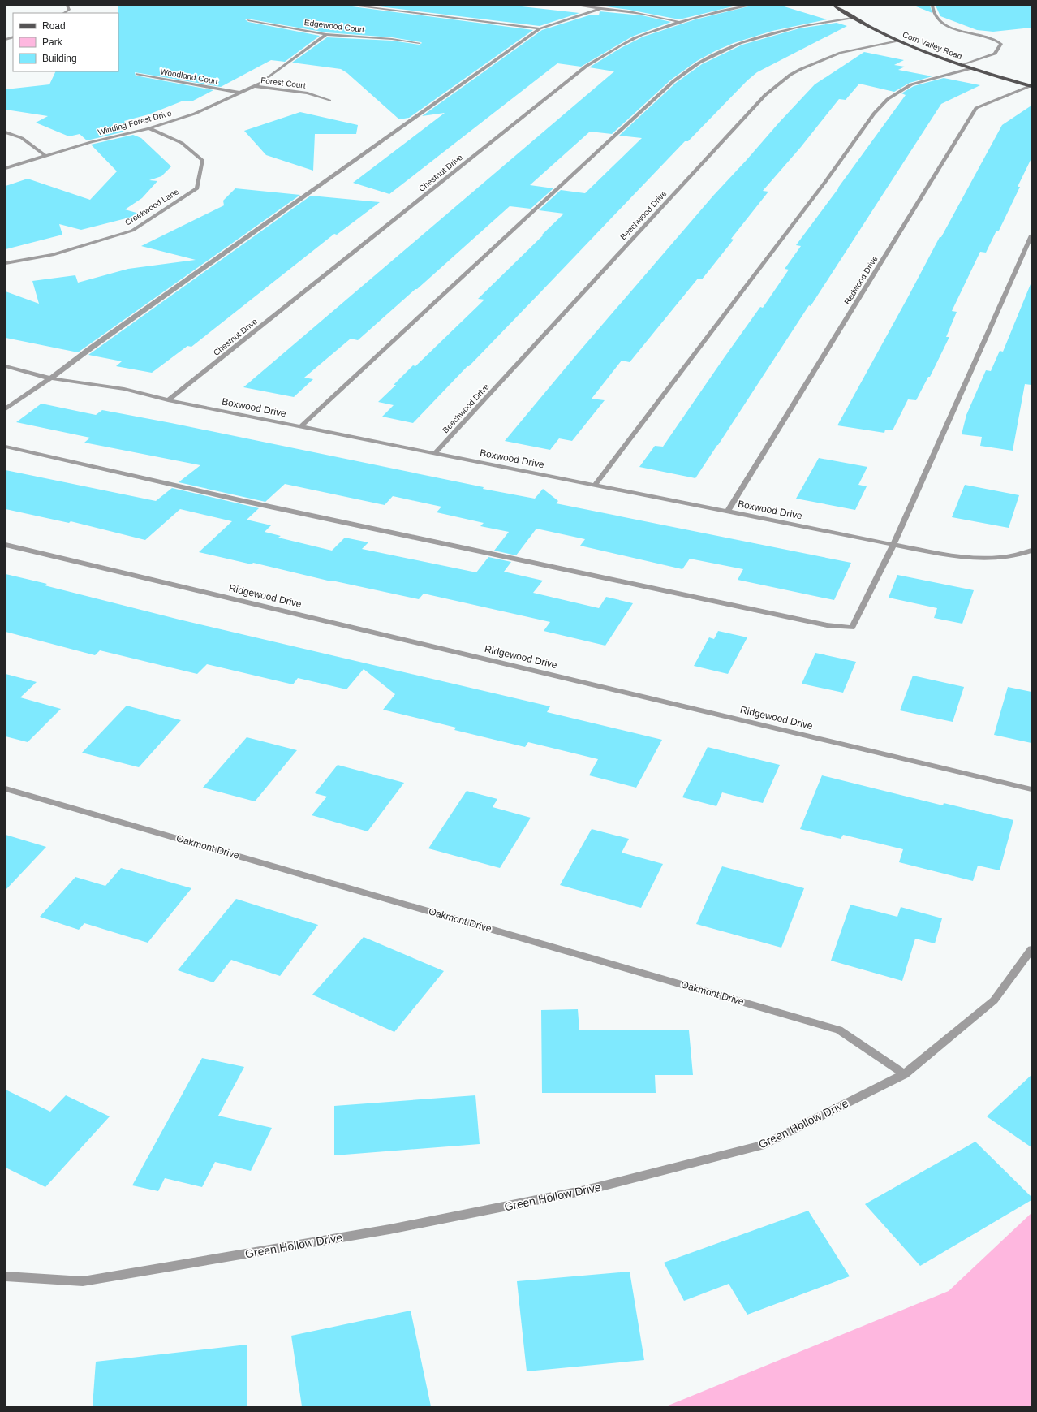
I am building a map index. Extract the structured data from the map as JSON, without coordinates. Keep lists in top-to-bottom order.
{
  "streets": {
    "main road": ["Corn Valley Road"],
    "street": [
      "Edgewood Court",
      "Woodland Court",
      "Forest Court",
      "Winding Forest Drive",
      "Chestnut Drive",
      "Creekwood Lane",
      "Beechwood Drive",
      "Redwood Drive",
      "Boxwood Drive",
      "Ridgewood Drive",
      "Oakmont Drive",
      "Green Hollow Drive"
    ]
  },
  "crossings": [
    ["Edgewood Court", "Winding Forest Drive"],
    ["Corn Valley Road", "Beechwood Drive"],
    ["Corn Valley Road", "Redwood Drive"],
    ["Woodland Court", "Winding Forest Drive"],
    ["Forest Court", "Winding Forest Drive"],
    ["Winding Forest Drive", "Creekwood Lane"],
    ["Chestnut Drive", "Boxwood Drive"],
    ["Beechwood Drive", "Boxwood Drive"],
    ["Redwood Drive", "Boxwood Drive"],
    ["Oakmont Drive", "Green Hollow Drive"]
  ],
  "legend": ["Road", "Park", "Building"]
}
